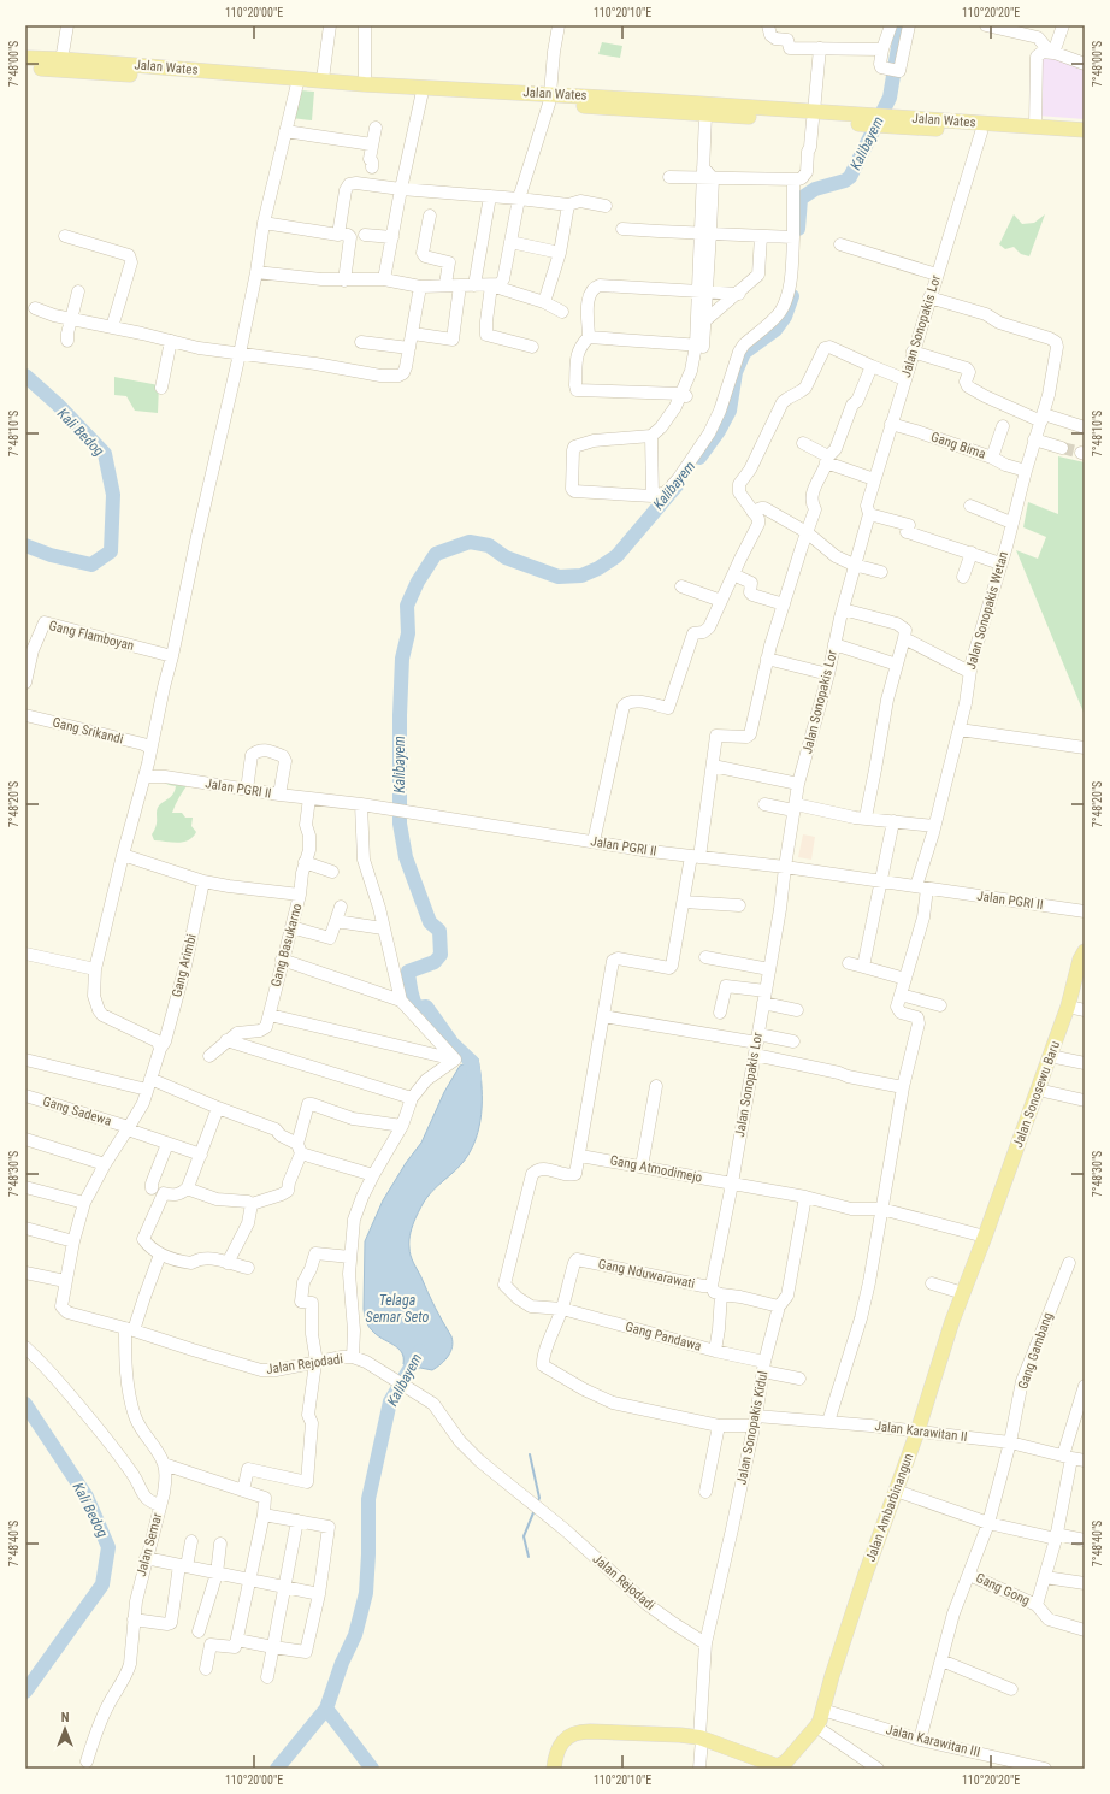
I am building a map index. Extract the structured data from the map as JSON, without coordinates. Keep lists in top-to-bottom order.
{
  "streets": {
    "main road": ["Jalan Wates", "Jalan Sonosewu Baru", "Jalan Ambarbinangun"],
    "street": [
      "Jalan Sonopakis Lor",
      "Gang Bima",
      "Jalan Sonopakis Wetan",
      "Gang Flamboyan",
      "Gang Srikandi",
      "Jalan PGRI II",
      "Gang Basukarno",
      "Gang Arimbi",
      "Gang Sadewa",
      "Gang Atmodimejo",
      "Gang Nduwarawati",
      "Gang Pandawa",
      "Gang Gambang",
      "Jalan Rejodadi",
      "Jalan Sonopakis Kidul",
      "Jalan Karawitan II",
      "Jalan Semar",
      "Gang Gong",
      "Jalan Karawitan III"
    ]
  },
  "crossings": [
    ["Jalan Wates", "Jalan Sonopakis Lor"],
    ["Jalan Sonopakis Lor", "Gang Bima"],
    ["Jalan Sonopakis Lor", "Jalan Sonopakis Wetan"],
    ["Jalan Sonopakis Lor", "Jalan PGRI II"],
    ["Jalan Sonopakis Lor", "Gang Atmodimejo"],
    ["Jalan Sonopakis Lor", "Gang Nduwarawati"],
    ["Gang Bima", "Jalan Sonopakis Wetan"],
    ["Jalan Sonopakis Wetan", "Jalan PGRI II"],
    ["Jalan PGRI II", "Gang Basukarno"],
    ["Gang Arimbi", "Jalan Rejodadi"],
    ["Jalan Sonosewu Baru", "Jalan Ambarbinangun"],
    ["Gang Sadewa", "Jalan Rejodadi"],
    ["Gang Atmodimejo", "Gang Pandawa"],
    ["Gang Nduwarawati", "Jalan Karawitan II"],
    ["Gang Pandawa", "Jalan Sonopakis Kidul"],
    ["Gang Pandawa", "Jalan Karawitan II"],
    ["Gang Gambang", "Jalan Karawitan II"],
    ["Gang Gambang", "Gang Gong"],
    ["Gang Gambang", "Jalan Karawitan III"],
    ["Jalan Rejodadi", "Jalan Sonopakis Kidul"],
    ["Jalan Sonopakis Kidul", "Jalan Karawitan II"],
    ["Jalan Sonopakis Kidul", "Jalan Ambarbinangun"],
    ["Jalan Karawitan II", "Jalan Ambarbinangun"],
    ["Jalan Ambarbinangun", "Jalan Karawitan III"]
  ],
  "water": ["Kalibayem", "Kali Bedog", "Telaga Semar Seto"],
  "north": "top",
  "coordinates": [
    "110°20'00\"E",
    "110°20'10\"E",
    "110°20'20\"E",
    "7°48'00\"S",
    "7°48'10\"S",
    "7°48'20\"S",
    "7°48'30\"S",
    "7°48'40\"S"
  ]
}
